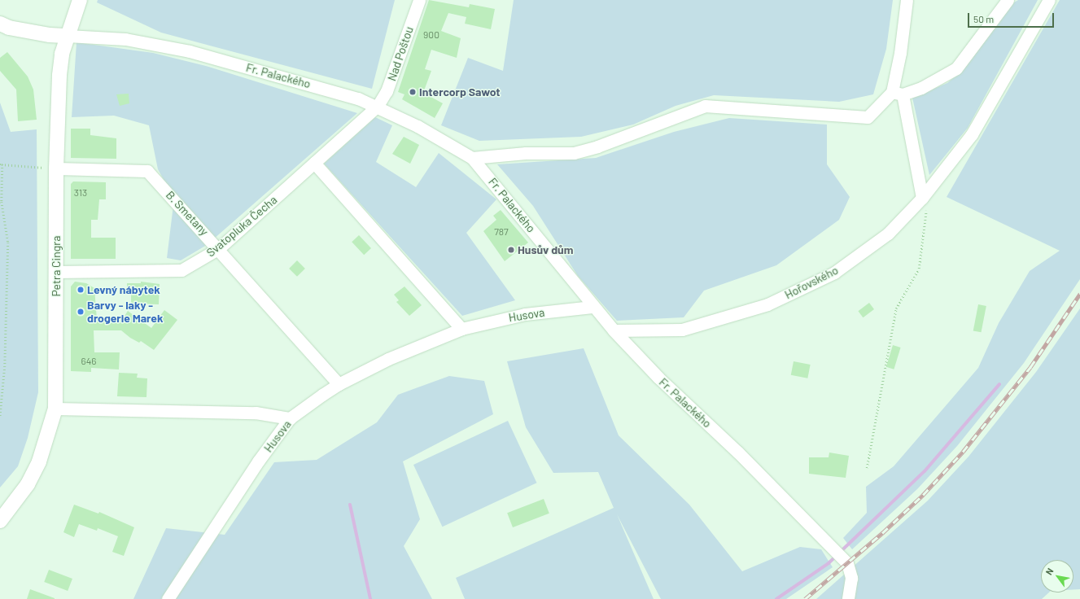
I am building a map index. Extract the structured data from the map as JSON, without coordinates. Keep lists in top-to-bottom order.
{
  "streets": {
    "street": [
      "Nad Poštou",
      "Fr. Palackého",
      "B. Smetany",
      "Svatopluka Čecha",
      "Petra Cingra",
      "Hořovského",
      "Husova"
    ]
  },
  "crossings": [
    ["Nad Poštou", "Fr. Palackého"],
    ["Nad Poštou", "Svatopluka Čecha"],
    ["Fr. Palackého", "Svatopluka Čecha"],
    ["Fr. Palackého", "Petra Cingra"],
    ["Fr. Palackého", "Hořovského"],
    ["Fr. Palackého", "Husova"],
    ["B. Smetany", "Svatopluka Čecha"],
    ["B. Smetany", "Petra Cingra"],
    ["B. Smetany", "Husova"],
    ["Svatopluka Čecha", "Petra Cingra"]
  ],
  "places": [
    "Intercorp Sawot",
    "Husův dům",
    "Levný nábytek",
    "Barvy - laky - drogerie Marek"
  ],
  "house_numbers": [
    "900",
    "313",
    "787",
    "646"
  ],
  "scale_bar": "50 m",
  "north": "top left"
}
